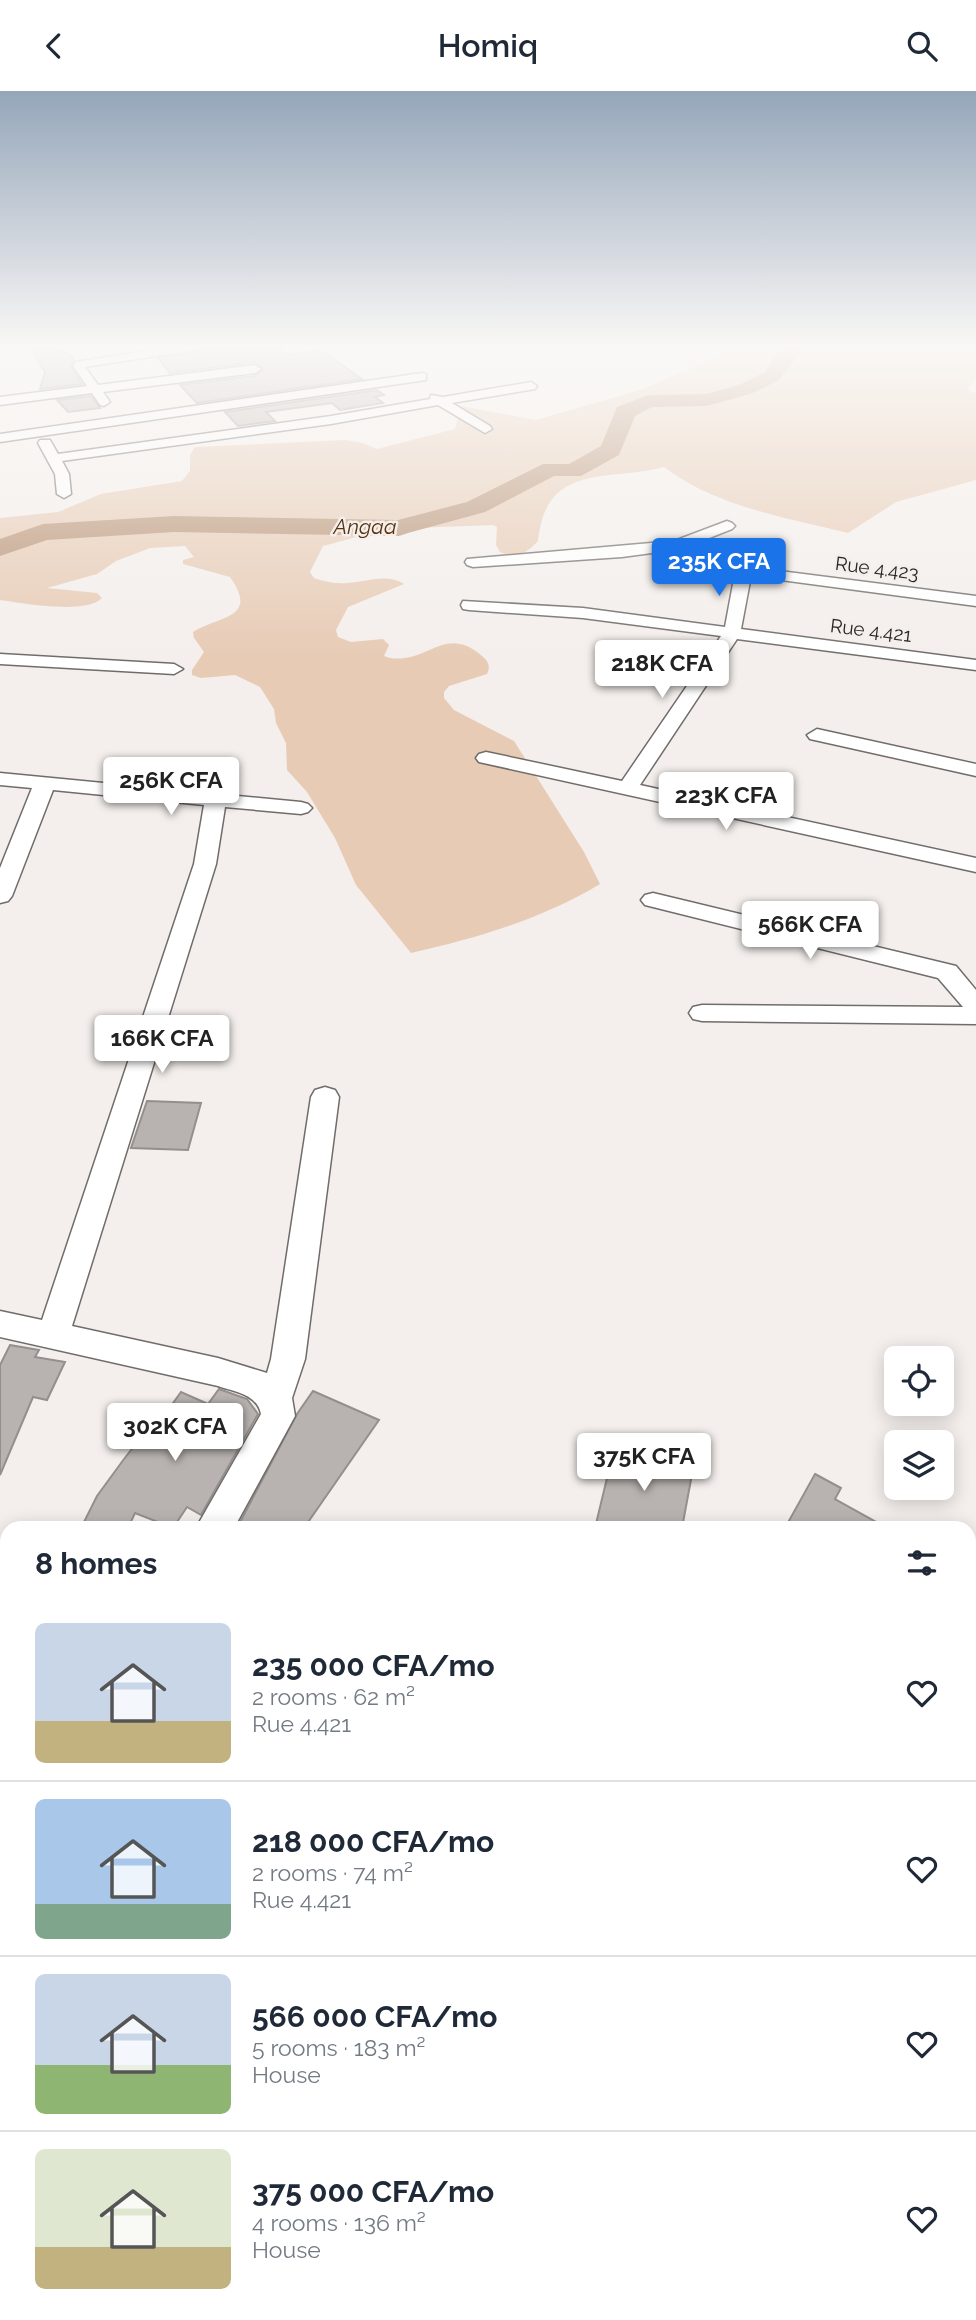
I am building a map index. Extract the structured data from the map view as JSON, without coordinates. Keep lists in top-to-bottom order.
{
  "streets": {
    "street": ["Rue 4.423", "Rue 4.421"]
  },
  "water": ["Angaa"],
  "page": {
    "header": "Homiq",
    "price": [
      "235K CFA",
      "218K CFA",
      "256K CFA",
      "223K CFA",
      "566K CFA",
      "166K CFA",
      "302K CFA",
      "375K CFA"
    ],
    "heading": "8 homes",
    "list": [
      {
        "name": "235 000 CFA/mo",
        "note": "2 rooms · 62 m² · Rue 4.421"
      },
      {
        "name": "218 000 CFA/mo",
        "note": "2 rooms · 74 m² · Rue 4.421"
      },
      {
        "name": "566 000 CFA/mo",
        "note": "5 rooms · 183 m² · House"
      },
      {
        "name": "375 000 CFA/mo",
        "note": "4 rooms · 136 m² · House"
      }
    ]
  }
}
